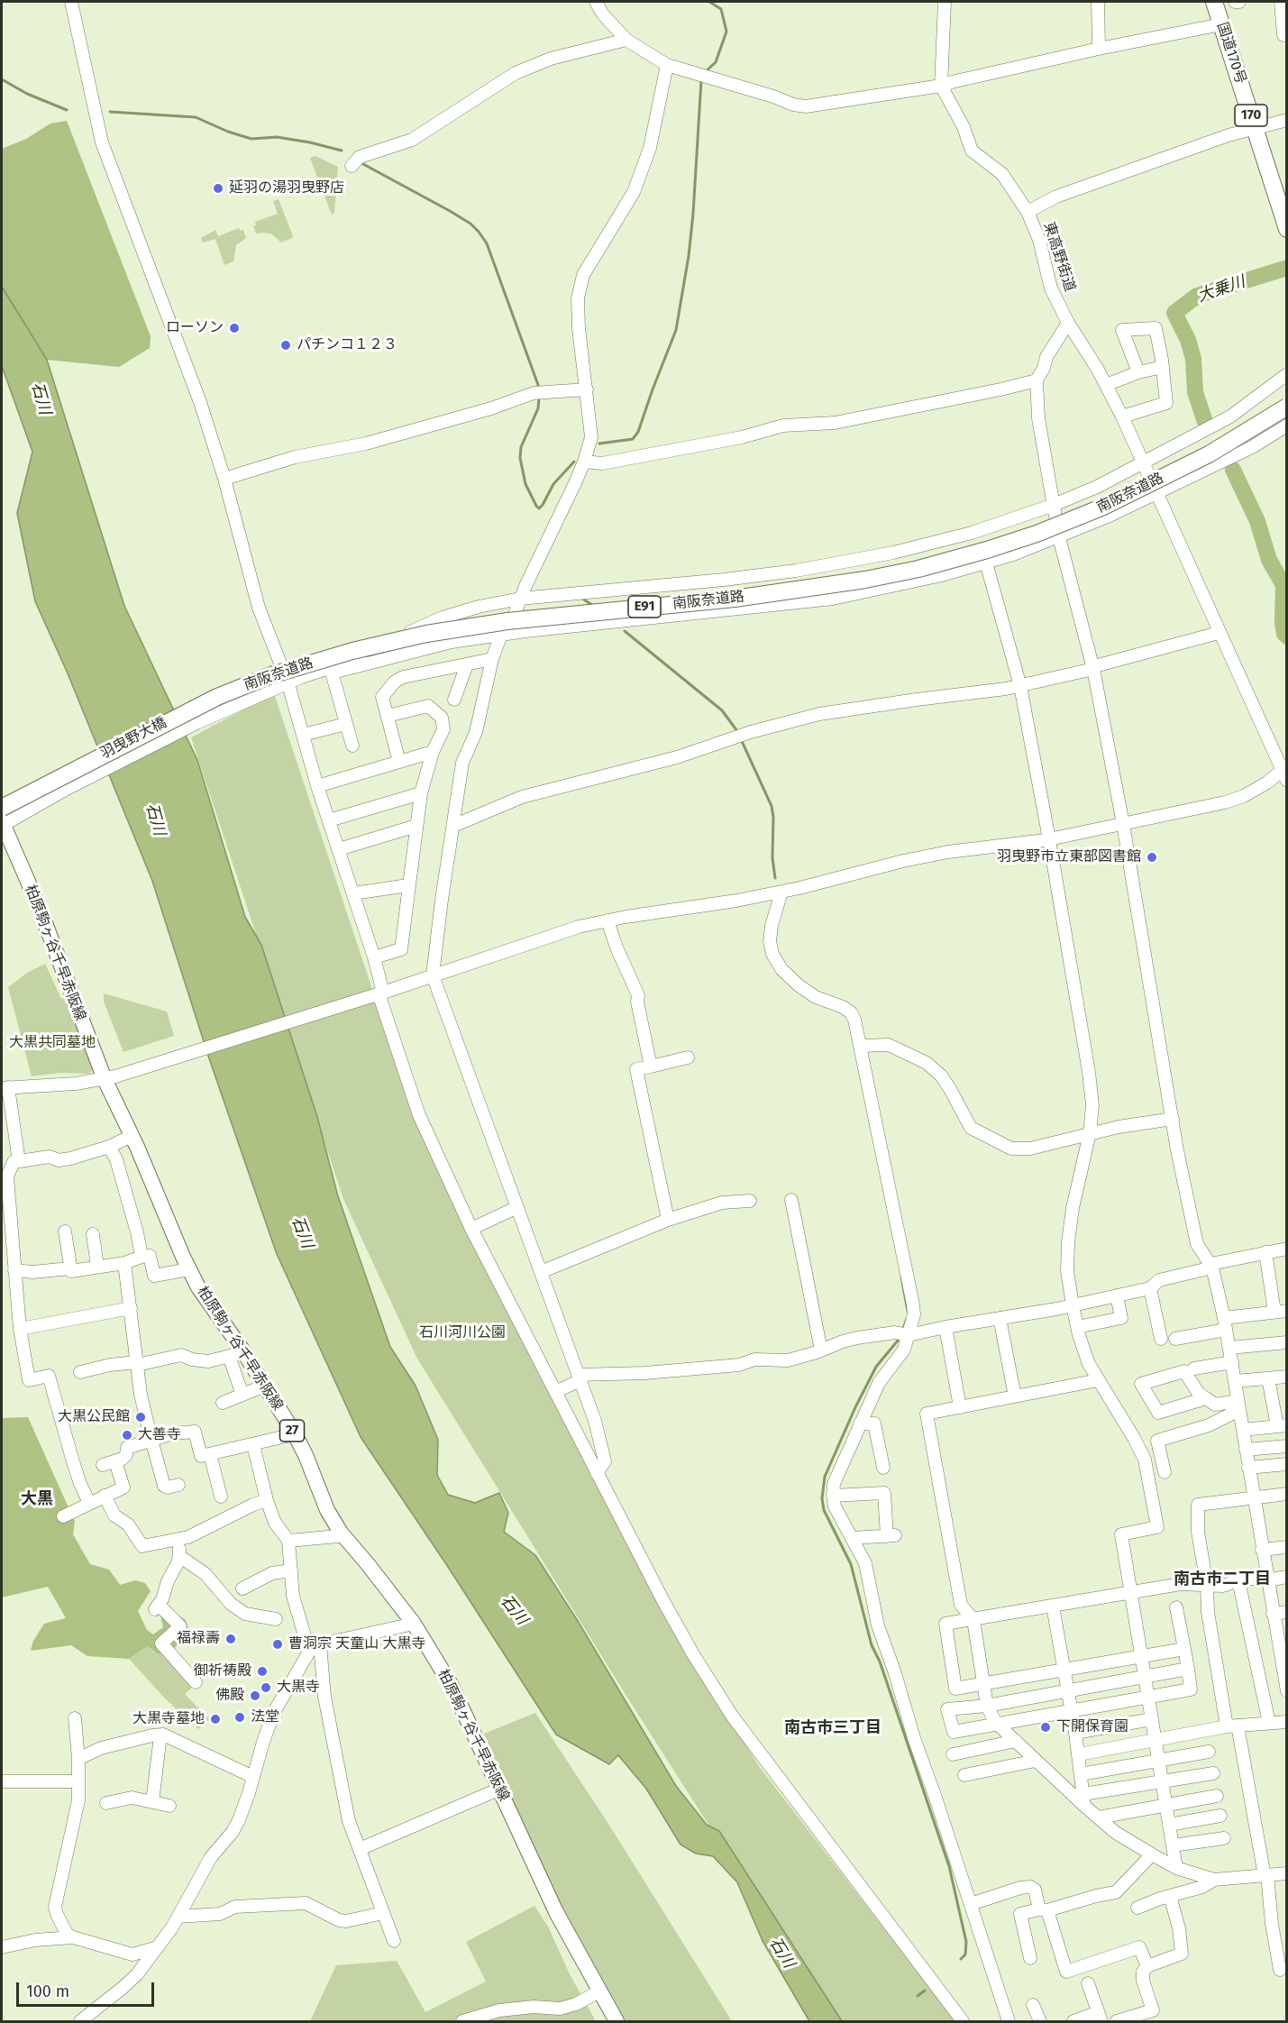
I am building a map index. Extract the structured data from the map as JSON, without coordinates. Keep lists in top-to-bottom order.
{
  "streets": {
    "highway": [
      "国道170号",
      "170",
      "南阪奈道路",
      "E91"
    ],
    "main road": ["柏原駒ヶ谷千早赤阪線", "27"],
    "street": ["東高野街道", "羽曳野大橋"]
  },
  "crossings": [
    ["南阪奈道路", "羽曳野大橋"],
    ["南阪奈道路", "柏原駒ヶ谷千早赤阪線"],
    ["羽曳野大橋", "柏原駒ヶ谷千早赤阪線"]
  ],
  "districts": ["大黒", "南古市二丁目", "南古市三丁目"],
  "water": ["大乗川", "石川"],
  "parks": ["大黒共同墓地", "石川河川公園"],
  "places": [
    "延羽の湯羽曳野店",
    "ローソン",
    "パチンコ１２３",
    "羽曳野市立東部図書館",
    "大黒公民館",
    "大善寺",
    "福禄壽",
    "曹洞宗 天童山 大黒寺",
    "御祈祷殿",
    "大黒寺",
    "佛殿",
    "法堂",
    "大黒寺墓地",
    "下開保育園"
  ],
  "scale_bar": "100 m"
}
